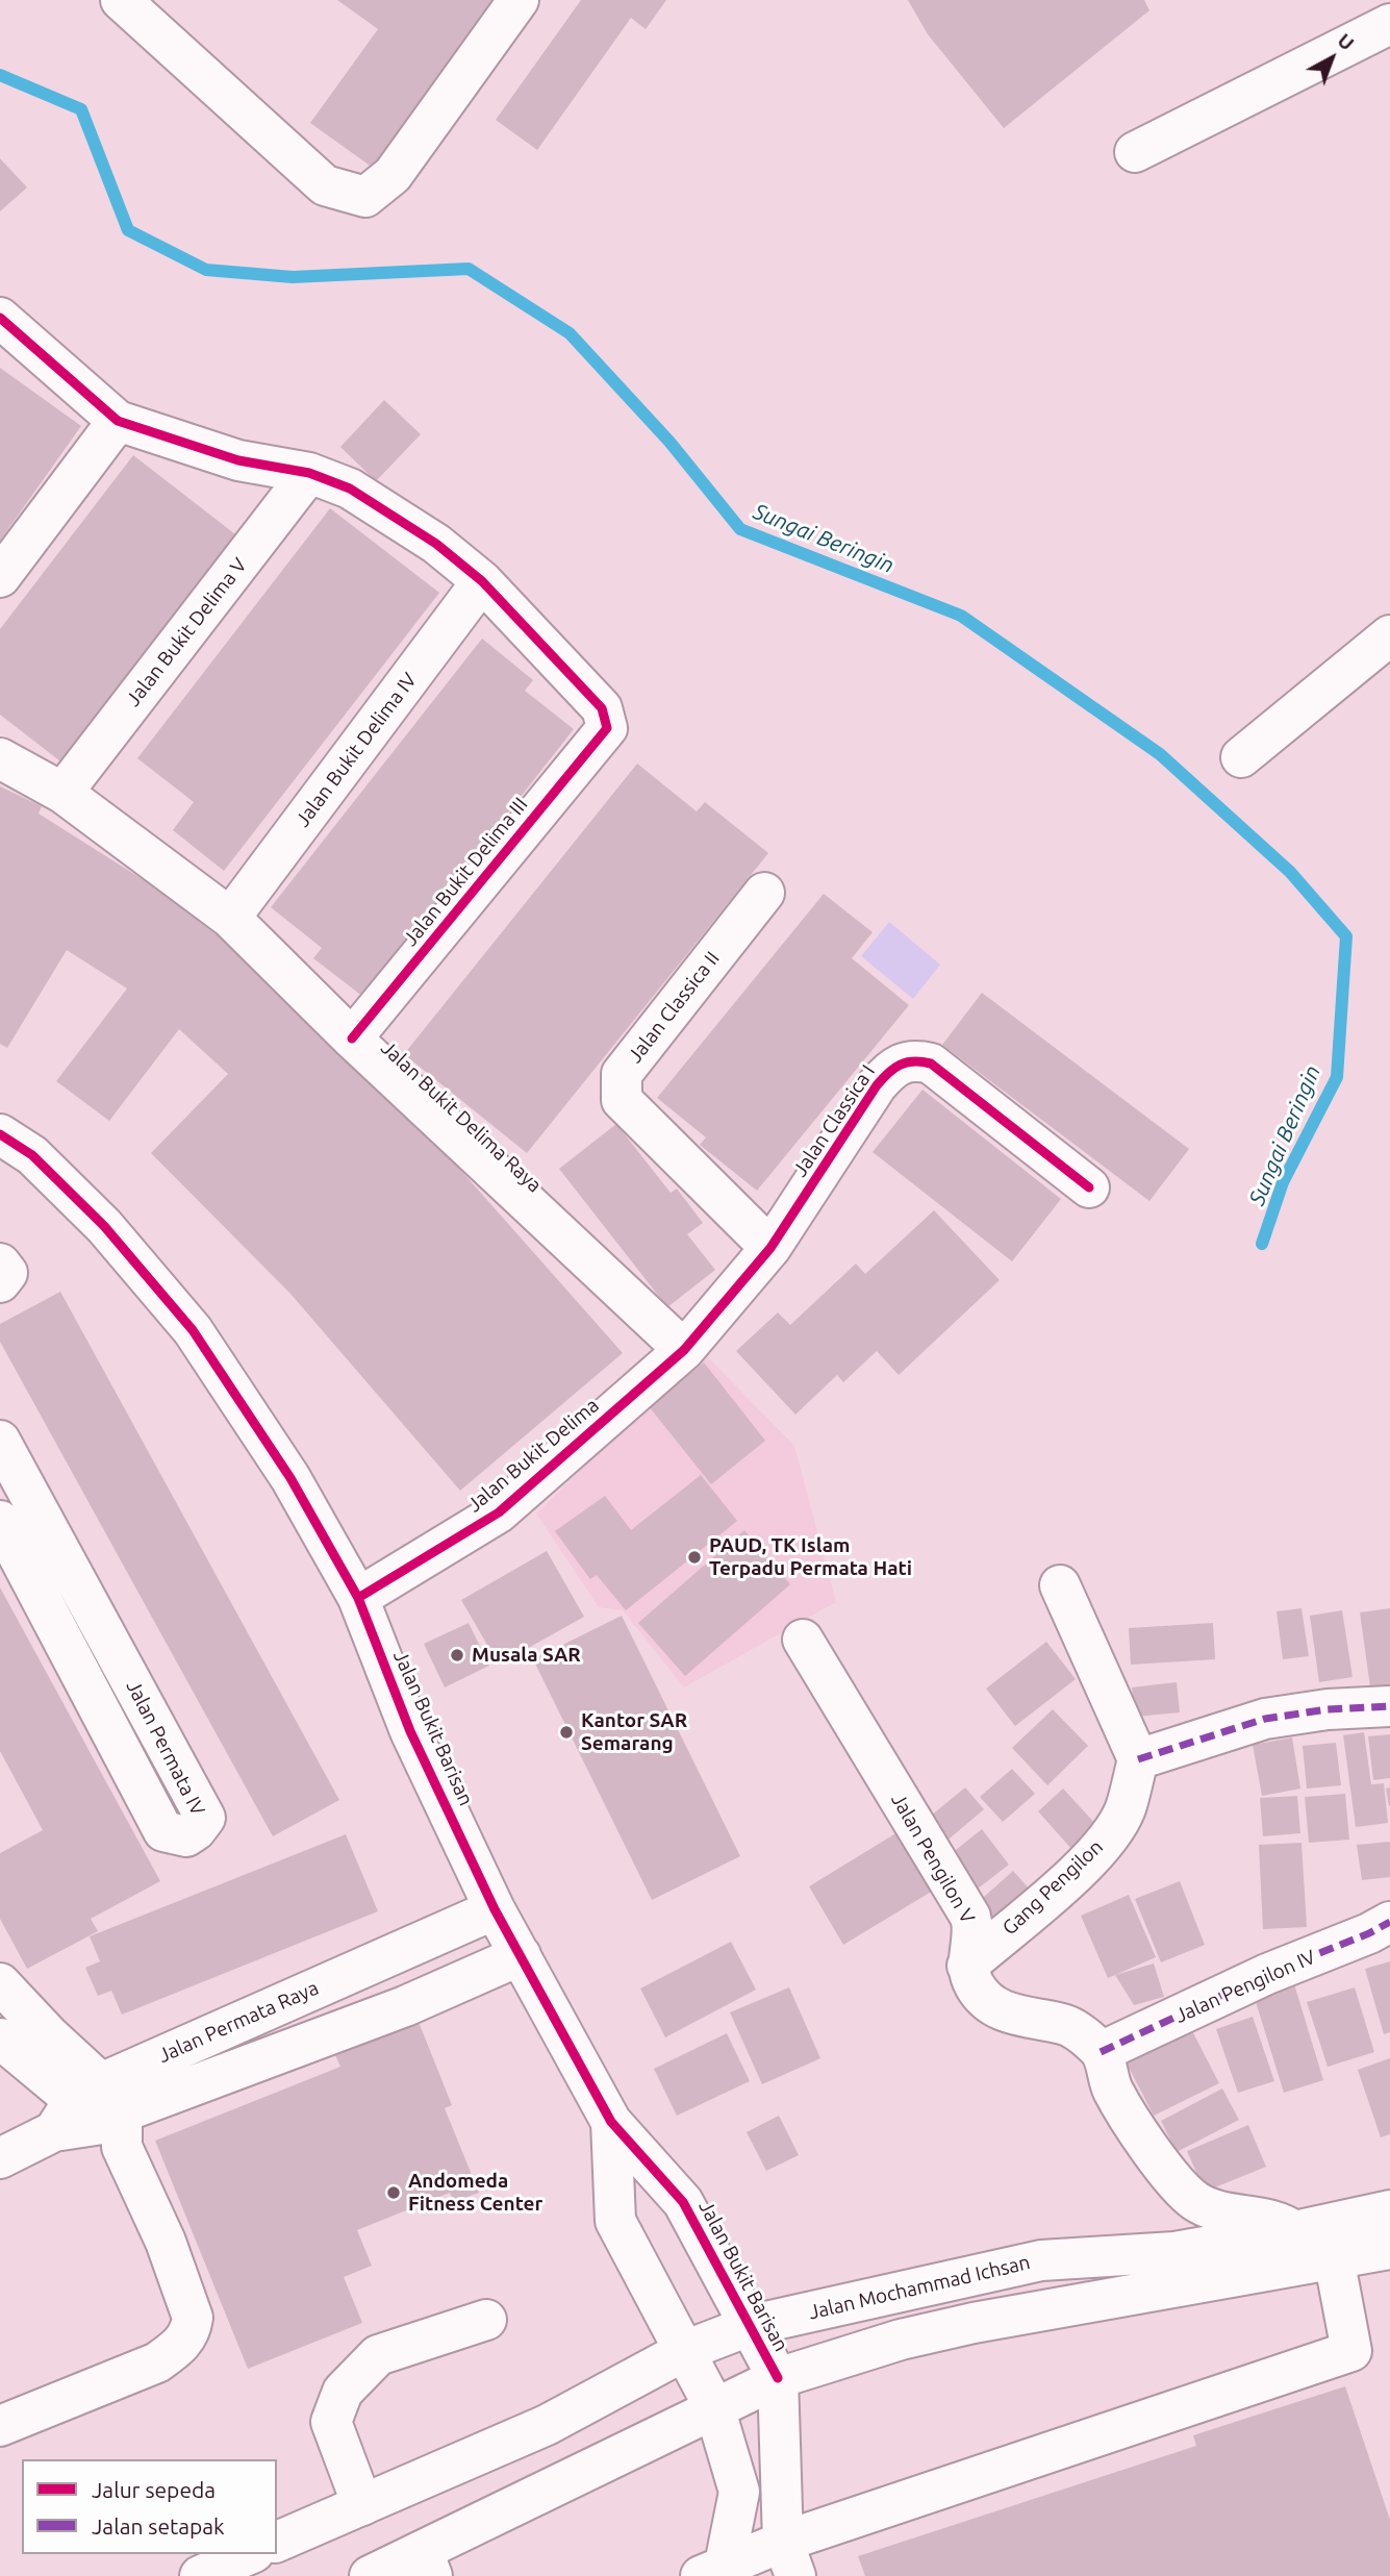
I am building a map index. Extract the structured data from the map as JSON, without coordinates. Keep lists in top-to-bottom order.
{
  "streets": {
    "street": [
      "Jalan Bukit Delima V",
      "Jalan Bukit Delima IV",
      "Jalan Bukit Delima III",
      "Jalan Classica II",
      "Jalan Bukit Delima Raya",
      "Jalan Classica I",
      "Jalan Bukit Delima",
      "Jalan Bukit Barisan",
      "Jalan Permata IV",
      "Jalan Pengilon V",
      "Gang Pengilon",
      "Jalan Pengilon IV",
      "Jalan Permata Raya",
      "Jalan Mochammad Ichsan"
    ]
  },
  "crossings": [
    ["Jalan Bukit Delima V", "Jalan Bukit Delima Raya"],
    ["Jalan Bukit Delima IV", "Jalan Bukit Delima III"],
    ["Jalan Bukit Delima IV", "Jalan Bukit Delima Raya"],
    ["Jalan Bukit Delima III", "Jalan Bukit Delima Raya"],
    ["Jalan Classica II", "Jalan Classica I"],
    ["Jalan Bukit Delima Raya", "Jalan Classica I"],
    ["Jalan Bukit Delima Raya", "Jalan Bukit Delima"],
    ["Jalan Classica I", "Jalan Bukit Delima"],
    ["Jalan Bukit Delima", "Jalan Bukit Barisan"],
    ["Jalan Bukit Barisan", "Jalan Permata Raya"],
    ["Jalan Bukit Barisan", "Jalan Mochammad Ichsan"],
    ["Jalan Pengilon V", "Gang Pengilon"]
  ],
  "water": ["Sungai Beringin"],
  "places": [
    "PAUD, TK Islam Terpadu Permata Hati",
    "Musala SAR",
    "Kantor SAR Semarang",
    "Andomeda Fitness Center"
  ],
  "legend": ["Jalur sepeda", "Jalan setapak"],
  "north": "top right"
}
